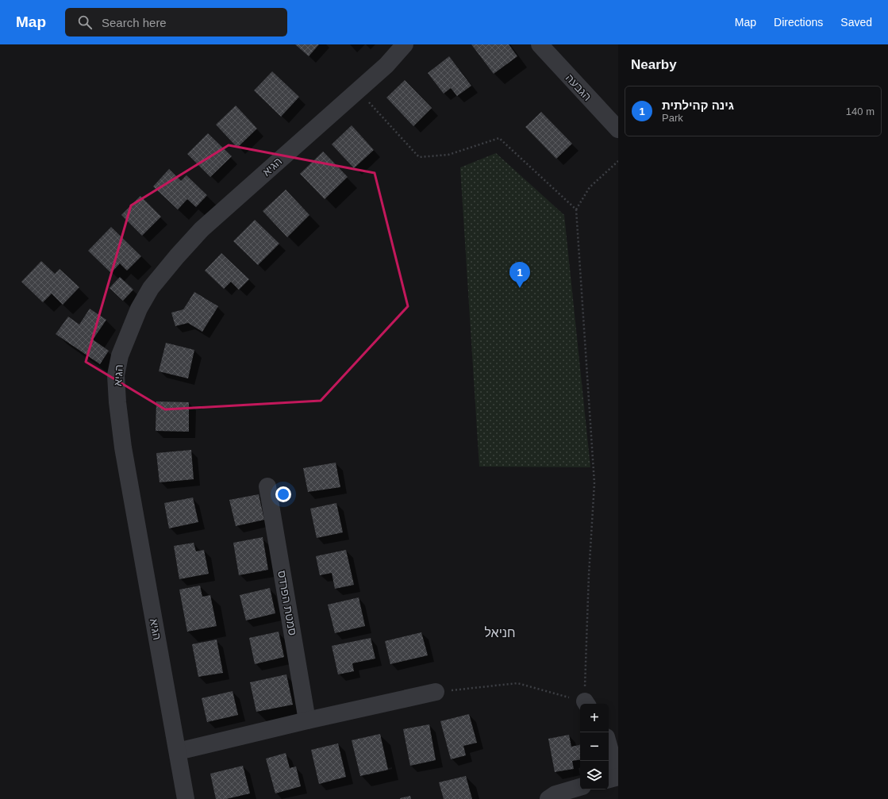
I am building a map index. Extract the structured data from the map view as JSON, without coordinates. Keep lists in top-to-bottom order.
{
  "streets": {
    "street": ["הגבעה", "הגיא", "סמטת הפרדס"]
  },
  "districts": ["חניאל"],
  "page": {
    "header": "Map",
    "search": "Search here",
    "nav": ["Map", "Directions", "Saved"],
    "heading": "Nearby",
    "list": [
      {
        "mark": "1",
        "name": "גינה קהילתית",
        "note": "Park",
        "value": "140 m"
      }
    ],
    "pins": "1",
    "map_buttons": ["+", "−"]
  }
}
